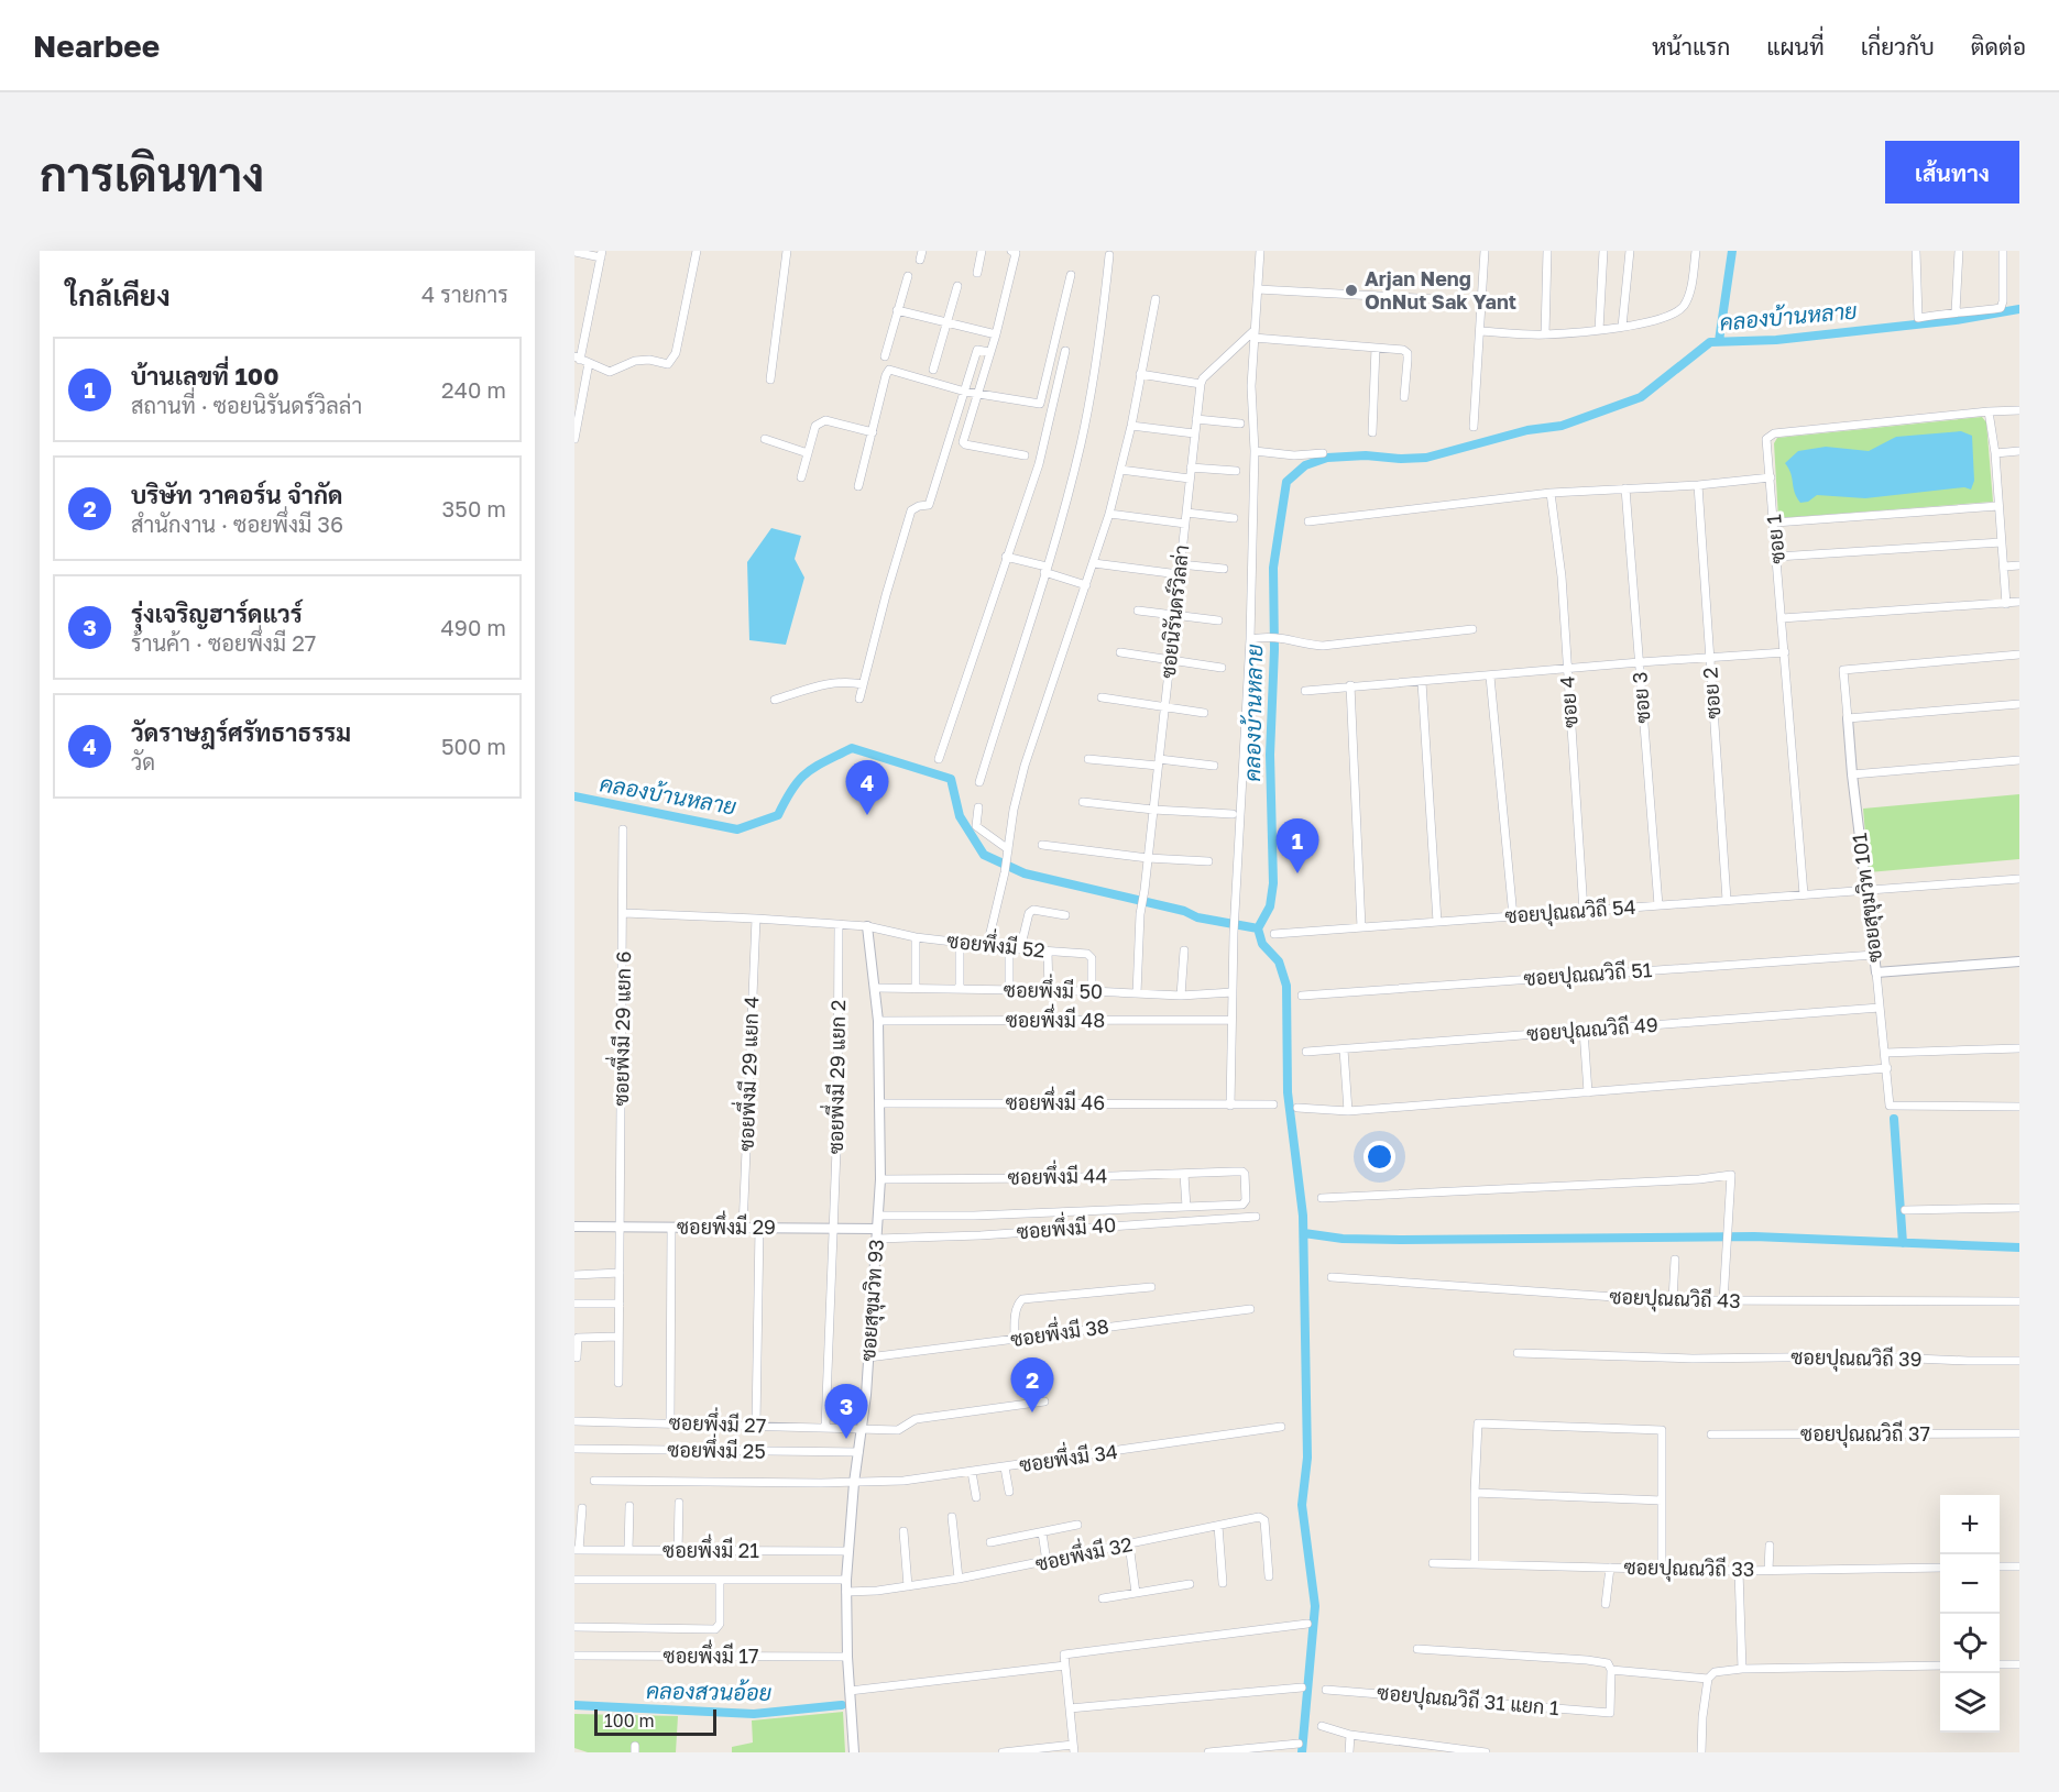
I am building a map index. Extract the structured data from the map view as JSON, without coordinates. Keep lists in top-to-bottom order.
{
  "streets": {
    "street": [
      "ซอย 1",
      "ซอยนิรันดร์วิลล่า",
      "ซอย 2",
      "ซอย 3",
      "ซอย 4",
      "ซอยสุขุมวิท 101",
      "ซอยปุณณวิถี 54",
      "ซอยพึ่งมี 52",
      "ซอยปุณณวิถี 51",
      "ซอยพึ่งมี 50",
      "ซอยพึ่งมี 48",
      "ซอยพึ่งมี 29 แยก 6",
      "ซอยปุณณวิถี 49",
      "ซอยพึ่งมี 29 แยก 4",
      "ซอยพึ่งมี 29 แยก 2",
      "ซอยพึ่งมี 46",
      "ซอยพึ่งมี 44",
      "ซอยพึ่งมี 29",
      "ซอยพึ่งมี 40",
      "ซอยปุณณวิถี 43",
      "ซอยสุขุมวิท 93",
      "ซอยพึ่งมี 38",
      "ซอยปุณณวิถี 39",
      "ซอยพึ่งมี 27",
      "ซอยปุณณวิถี 37",
      "ซอยพึ่งมี 25",
      "ซอยพึ่งมี 34",
      "ซอยพึ่งมี 21",
      "ซอยพึ่งมี 32",
      "ซอยปุณณวิถี 33",
      "ซอยพึ่งมี 17",
      "ซอยปุณณวิถี 31 แยก 1"
    ]
  },
  "crossings": [
    ["ซอย 1", "ซอยปุณณวิถี 54"],
    ["ซอยนิรันดร์วิลล่า", "ซอยพึ่งมี 50"],
    ["ซอย 2", "ซอยปุณณวิถี 54"],
    ["ซอย 3", "ซอยปุณณวิถี 54"],
    ["ซอย 4", "ซอยปุณณวิถี 54"],
    ["ซอยสุขุมวิท 101", "ซอยปุณณวิถี 54"],
    ["ซอยสุขุมวิท 101", "ซอยปุณณวิถี 51"],
    ["ซอยพึ่งมี 52", "ซอยพึ่งมี 50"],
    ["ซอยพึ่งมี 52", "ซอยพึ่งมี 29 แยก 6"],
    ["ซอยพึ่งมี 52", "ซอยพึ่งมี 29 แยก 4"],
    ["ซอยพึ่งมี 52", "ซอยพึ่งมี 29 แยก 2"],
    ["ซอยพึ่งมี 52", "ซอยสุขุมวิท 93"],
    ["ซอยพึ่งมี 50", "ซอยสุขุมวิท 93"],
    ["ซอยพึ่งมี 48", "ซอยสุขุมวิท 93"],
    ["ซอยพึ่งมี 29 แยก 6", "ซอยพึ่งมี 29"],
    ["ซอยพึ่งมี 29 แยก 4", "ซอยพึ่งมี 29"],
    ["ซอยพึ่งมี 29 แยก 2", "ซอยพึ่งมี 29"],
    ["ซอยพึ่งมี 29 แยก 2", "ซอยพึ่งมี 27"],
    ["ซอยพึ่งมี 46", "ซอยสุขุมวิท 93"],
    ["ซอยพึ่งมี 44", "ซอยสุขุมวิท 93"],
    ["ซอยพึ่งมี 29", "ซอยพึ่งมี 40"],
    ["ซอยพึ่งมี 29", "ซอยสุขุมวิท 93"],
    ["ซอยพึ่งมี 40", "ซอยสุขุมวิท 93"],
    ["ซอยสุขุมวิท 93", "ซอยพึ่งมี 38"],
    ["ซอยสุขุมวิท 93", "ซอยพึ่งมี 27"],
    ["ซอยสุขุมวิท 93", "ซอยพึ่งมี 25"],
    ["ซอยสุขุมวิท 93", "ซอยพึ่งมี 34"],
    ["ซอยสุขุมวิท 93", "ซอยพึ่งมี 21"],
    ["ซอยสุขุมวิท 93", "ซอยพึ่งมี 32"],
    ["ซอยสุขุมวิท 93", "ซอยพึ่งมี 17"]
  ],
  "water": ["คลองบ้านหลาย", "คลองสวนอ้อย"],
  "places": ["Arjan Neng OnNut Sak Yant"],
  "scale_bar": "100 m",
  "page": {
    "header": "Nearbee",
    "nav": [
      "หน้าแรก",
      "แผนที่",
      "เกี่ยวกับ",
      "ติดต่อ"
    ],
    "buttons": "เส้นทาง",
    "title": "การเดินทาง",
    "heading": ["ใกล้เคียง", "4 รายการ"],
    "list": [
      {
        "mark": "1",
        "name": "บ้านเลขที่ 100",
        "note": "สถานที่ · ซอยนิรันดร์วิลล่า",
        "value": "240 m"
      },
      {
        "mark": "2",
        "name": "บริษัท วาคอร์น จำกัด",
        "note": "สำนักงาน · ซอยพึ่งมี 36",
        "value": "350 m"
      },
      {
        "mark": "3",
        "name": "รุ่งเจริญฮาร์ดแวร์",
        "note": "ร้านค้า · ซอยพึ่งมี 27",
        "value": "490 m"
      },
      {
        "mark": "4",
        "name": "วัดราษฎร์ศรัทธาธรรม",
        "note": "วัด",
        "value": "500 m"
      }
    ],
    "pins": [
      "4",
      "1",
      "2",
      "3"
    ],
    "map_buttons": ["+", "−"],
    "scale": "100 m"
  }
}
